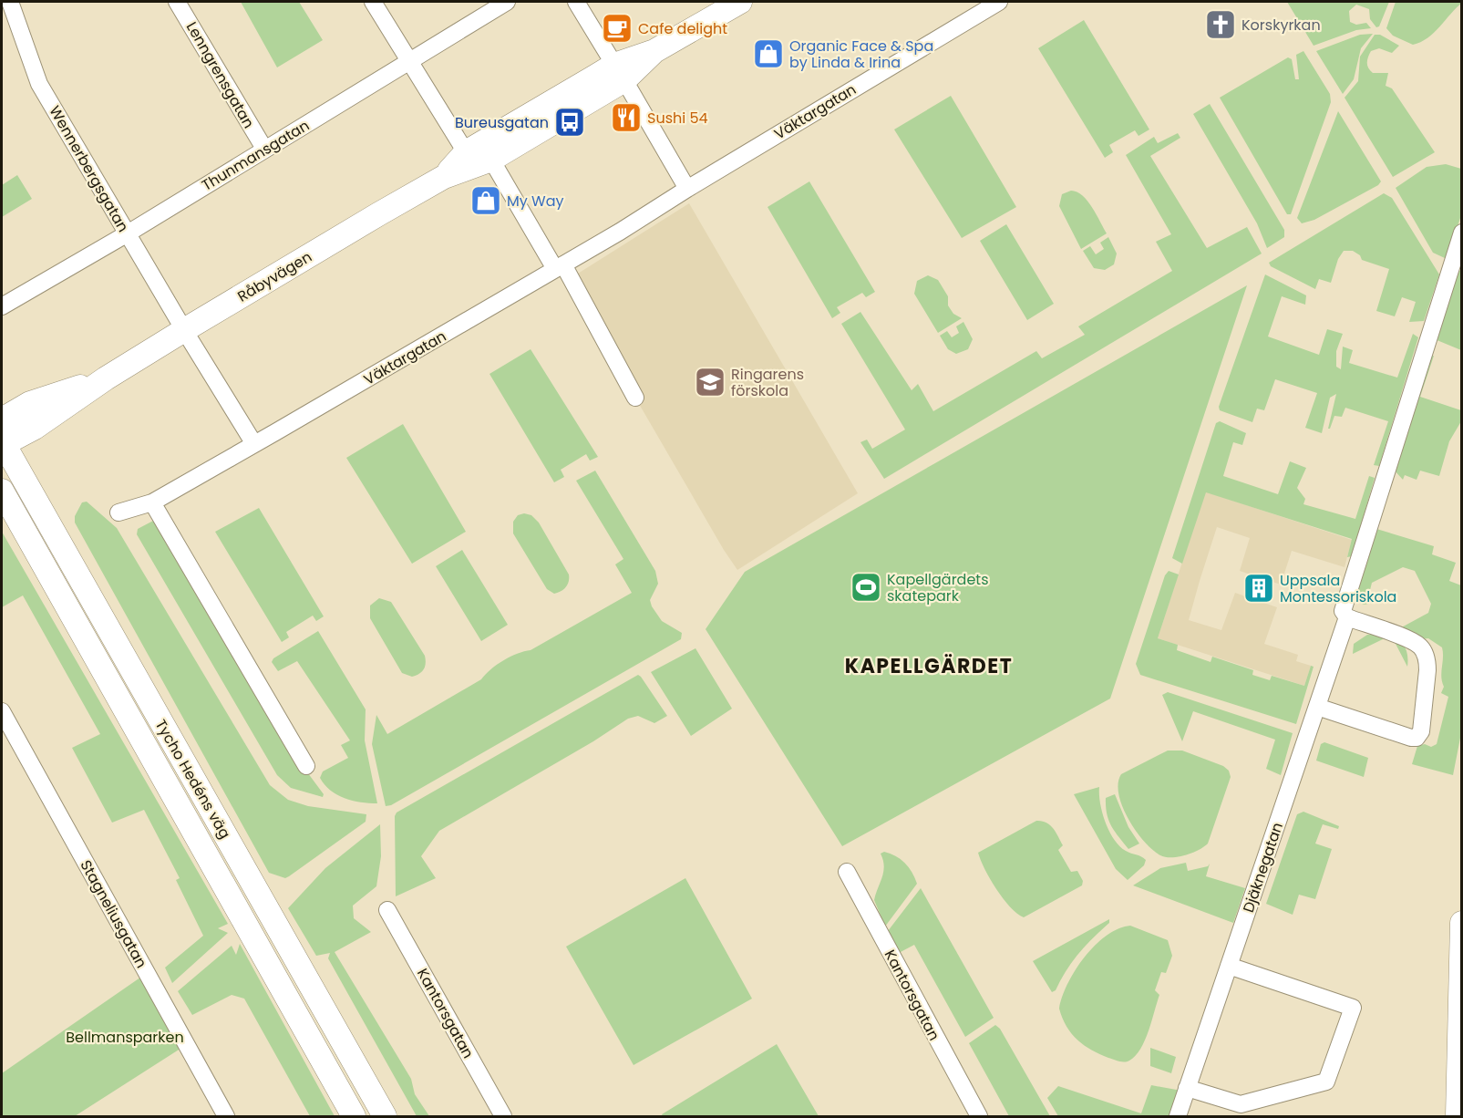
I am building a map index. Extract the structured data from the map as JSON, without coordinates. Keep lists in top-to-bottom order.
{
  "streets": {
    "main road": ["Råbyvägen", "Tycho Hedéns väg"],
    "street": [
      "Lenngrensgatan",
      "Väktargatan",
      "Thunmansgatan",
      "Wennerbergsgatan",
      "Djäknegatan",
      "Stagneliusgatan",
      "Kantorsgatan"
    ]
  },
  "crossings": [
    ["Lenngrensgatan", "Thunmansgatan"],
    ["Thunmansgatan", "Wennerbergsgatan"],
    ["Wennerbergsgatan", "Råbyvägen"],
    ["Råbyvägen", "Tycho Hedéns väg"]
  ],
  "districts": ["KAPELLGÄRDET"],
  "parks": ["Bellmansparken"],
  "places": {
    "church": ["Korskyrkan"],
    "cafe": ["Cafe delight"],
    "shop": ["Organic Face & Spa by Linda & Irina", "My Way"],
    "restaurant": ["Sushi 54"],
    "bus stop": ["Bureusgatan"],
    "school or university": ["Ringarens förskola"],
    "sports": ["Kapellgärdets skatepark"],
    "building": ["Uppsala Montessoriskola"]
  }
}
